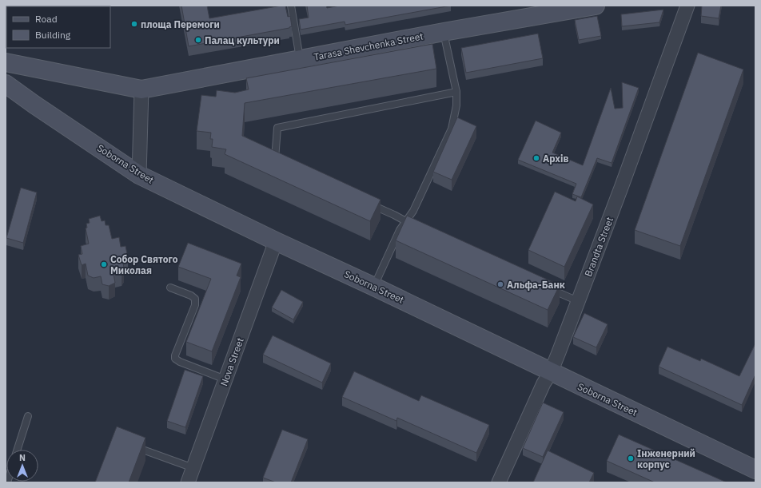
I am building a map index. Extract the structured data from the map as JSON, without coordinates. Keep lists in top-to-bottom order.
{
  "streets": {
    "main road": ["Tarasa Shevchenka Street", "Soborna Street"],
    "street": ["Brandta Street", "Nova Street"]
  },
  "crossings": [
    ["Soborna Street", "Brandta Street"],
    ["Soborna Street", "Nova Street"]
  ],
  "places": [
    "площа Перемоги",
    "Палац культури",
    "Архів",
    "Собор Святого Миколая",
    "Альфа-Банк",
    "Інженерний корпус"
  ],
  "legend": ["Road", "Building"],
  "north": "top"
}
